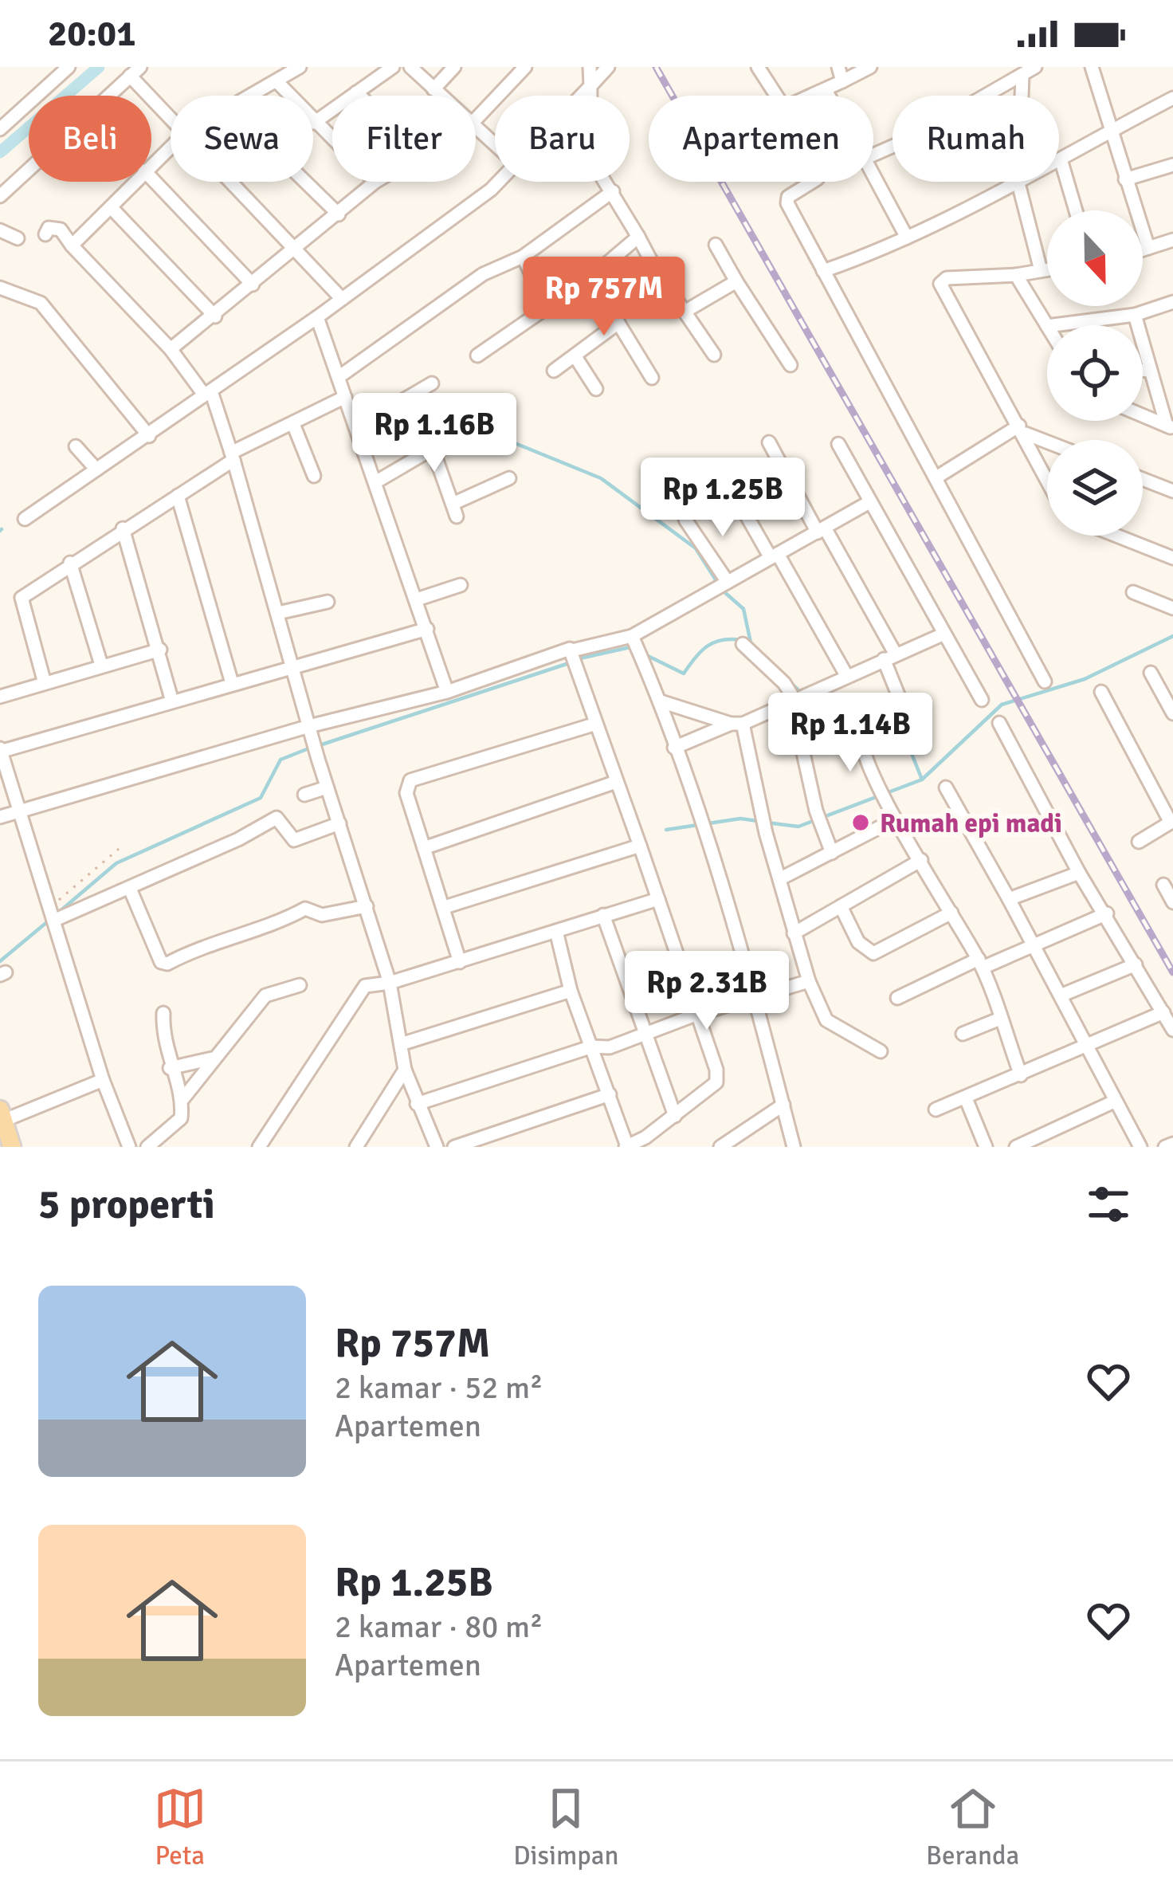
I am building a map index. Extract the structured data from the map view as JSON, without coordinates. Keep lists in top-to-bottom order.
{
  "places": ["Rumah epi madi"],
  "north": "bottom",
  "page": {
    "status": "20:01",
    "chip": [
      "Beli",
      "Sewa",
      "Filter",
      "Baru",
      "Apartemen",
      "Rumah"
    ],
    "price": [
      "Rp 757M",
      "Rp 1.16B",
      "Rp 1.25B",
      "Rp 1.14B",
      "Rp 2.31B"
    ],
    "heading": "5 properti",
    "list": [
      {
        "name": "Rp 757M",
        "note": "2 kamar · 52 m² · Apartemen"
      },
      {
        "name": "Rp 1.25B",
        "note": "2 kamar · 80 m² · Apartemen"
      }
    ],
    "tabs": ["Peta", "Disimpan", "Beranda"]
  }
}
